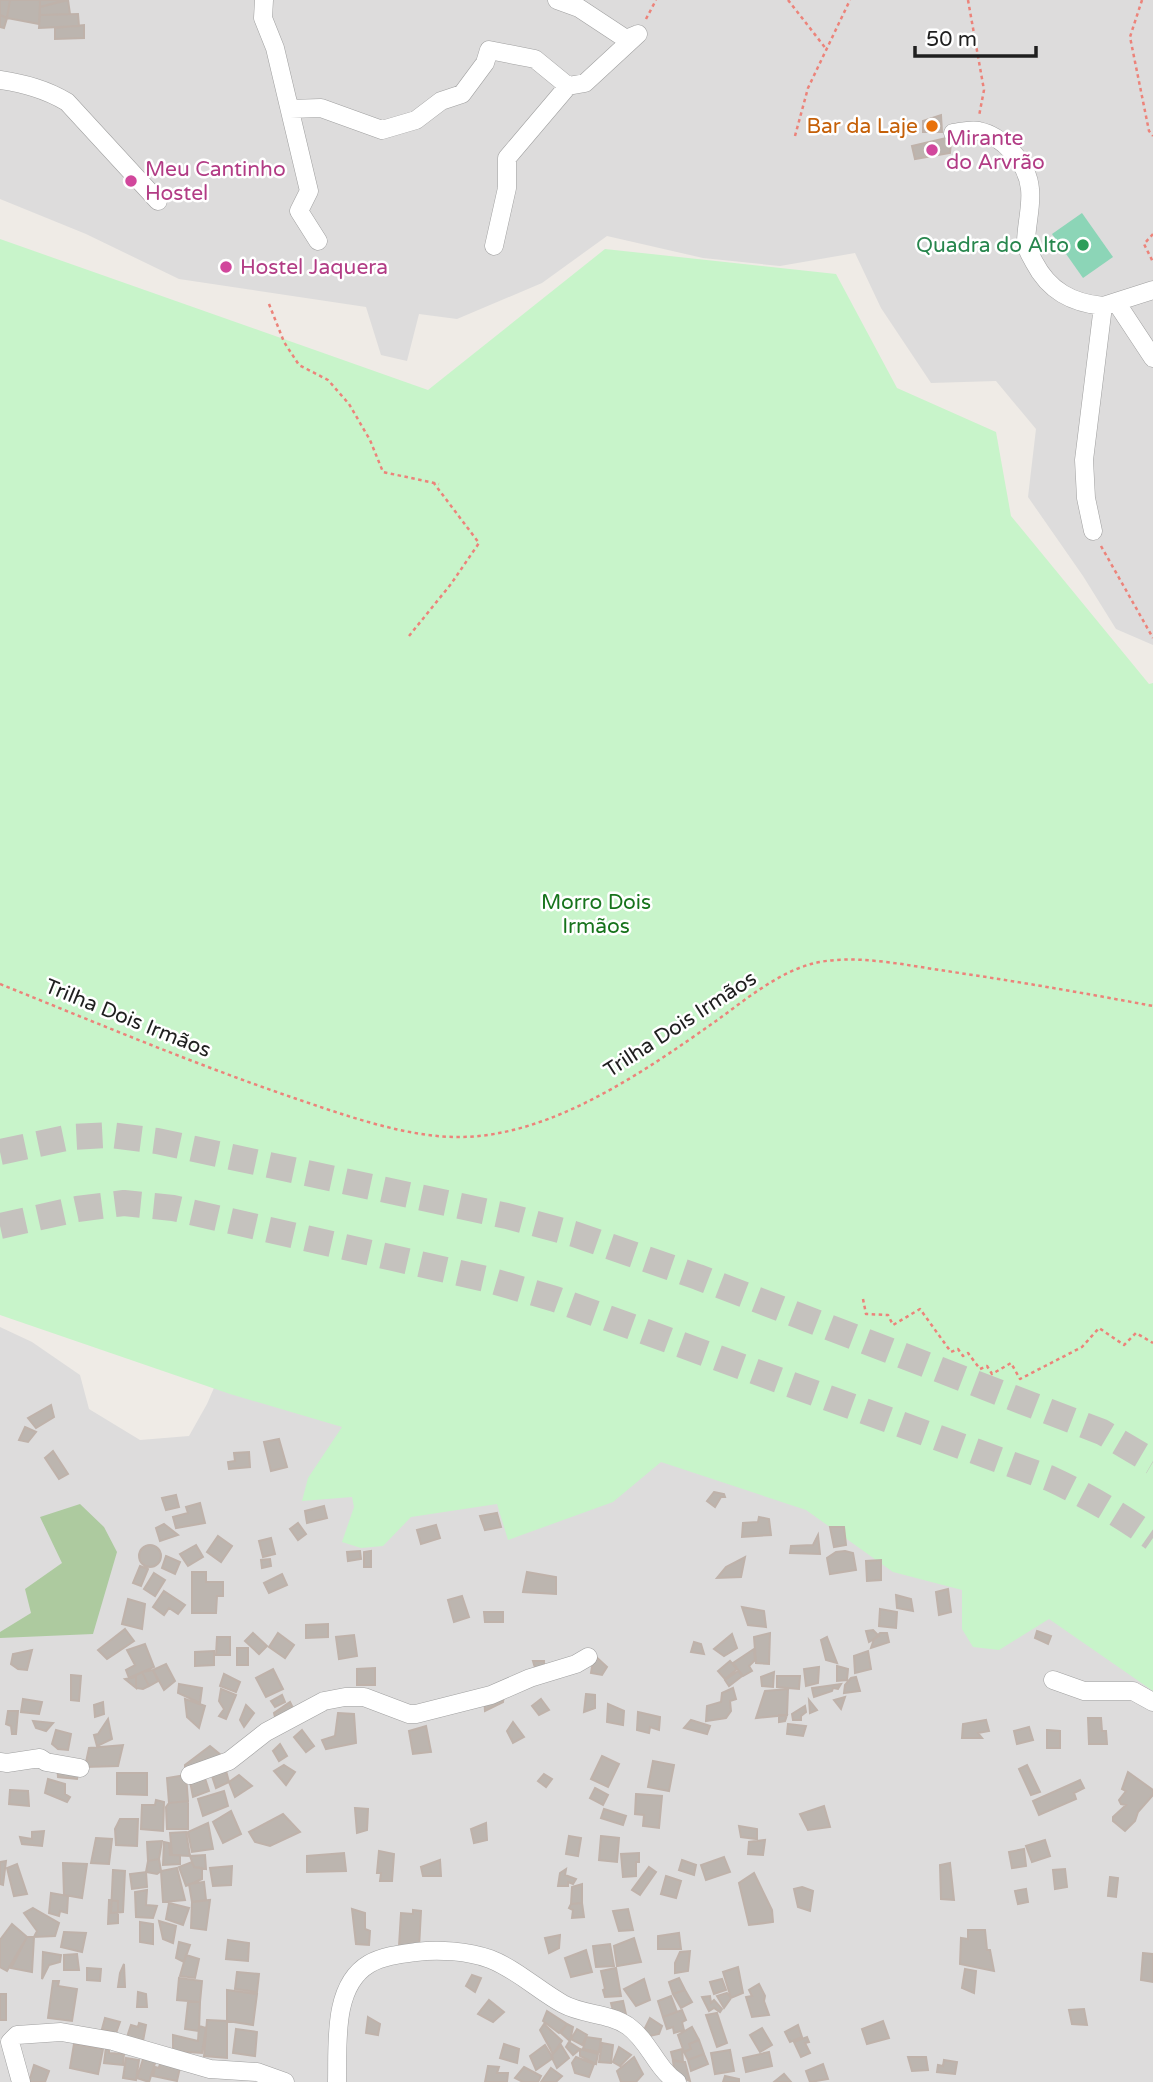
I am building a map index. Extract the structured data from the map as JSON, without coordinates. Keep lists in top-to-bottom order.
{
  "streets": {
    "path": ["Trilha Dois Irmãos"]
  },
  "parks": ["Morro Dois Irmãos"],
  "places": [
    "Bar da Laje",
    "Mirante do Arvrão",
    "Meu Cantinho Hostel",
    "Quadra do Alto",
    "Hostel Jaquera"
  ],
  "scale_bar": "50 m"
}
